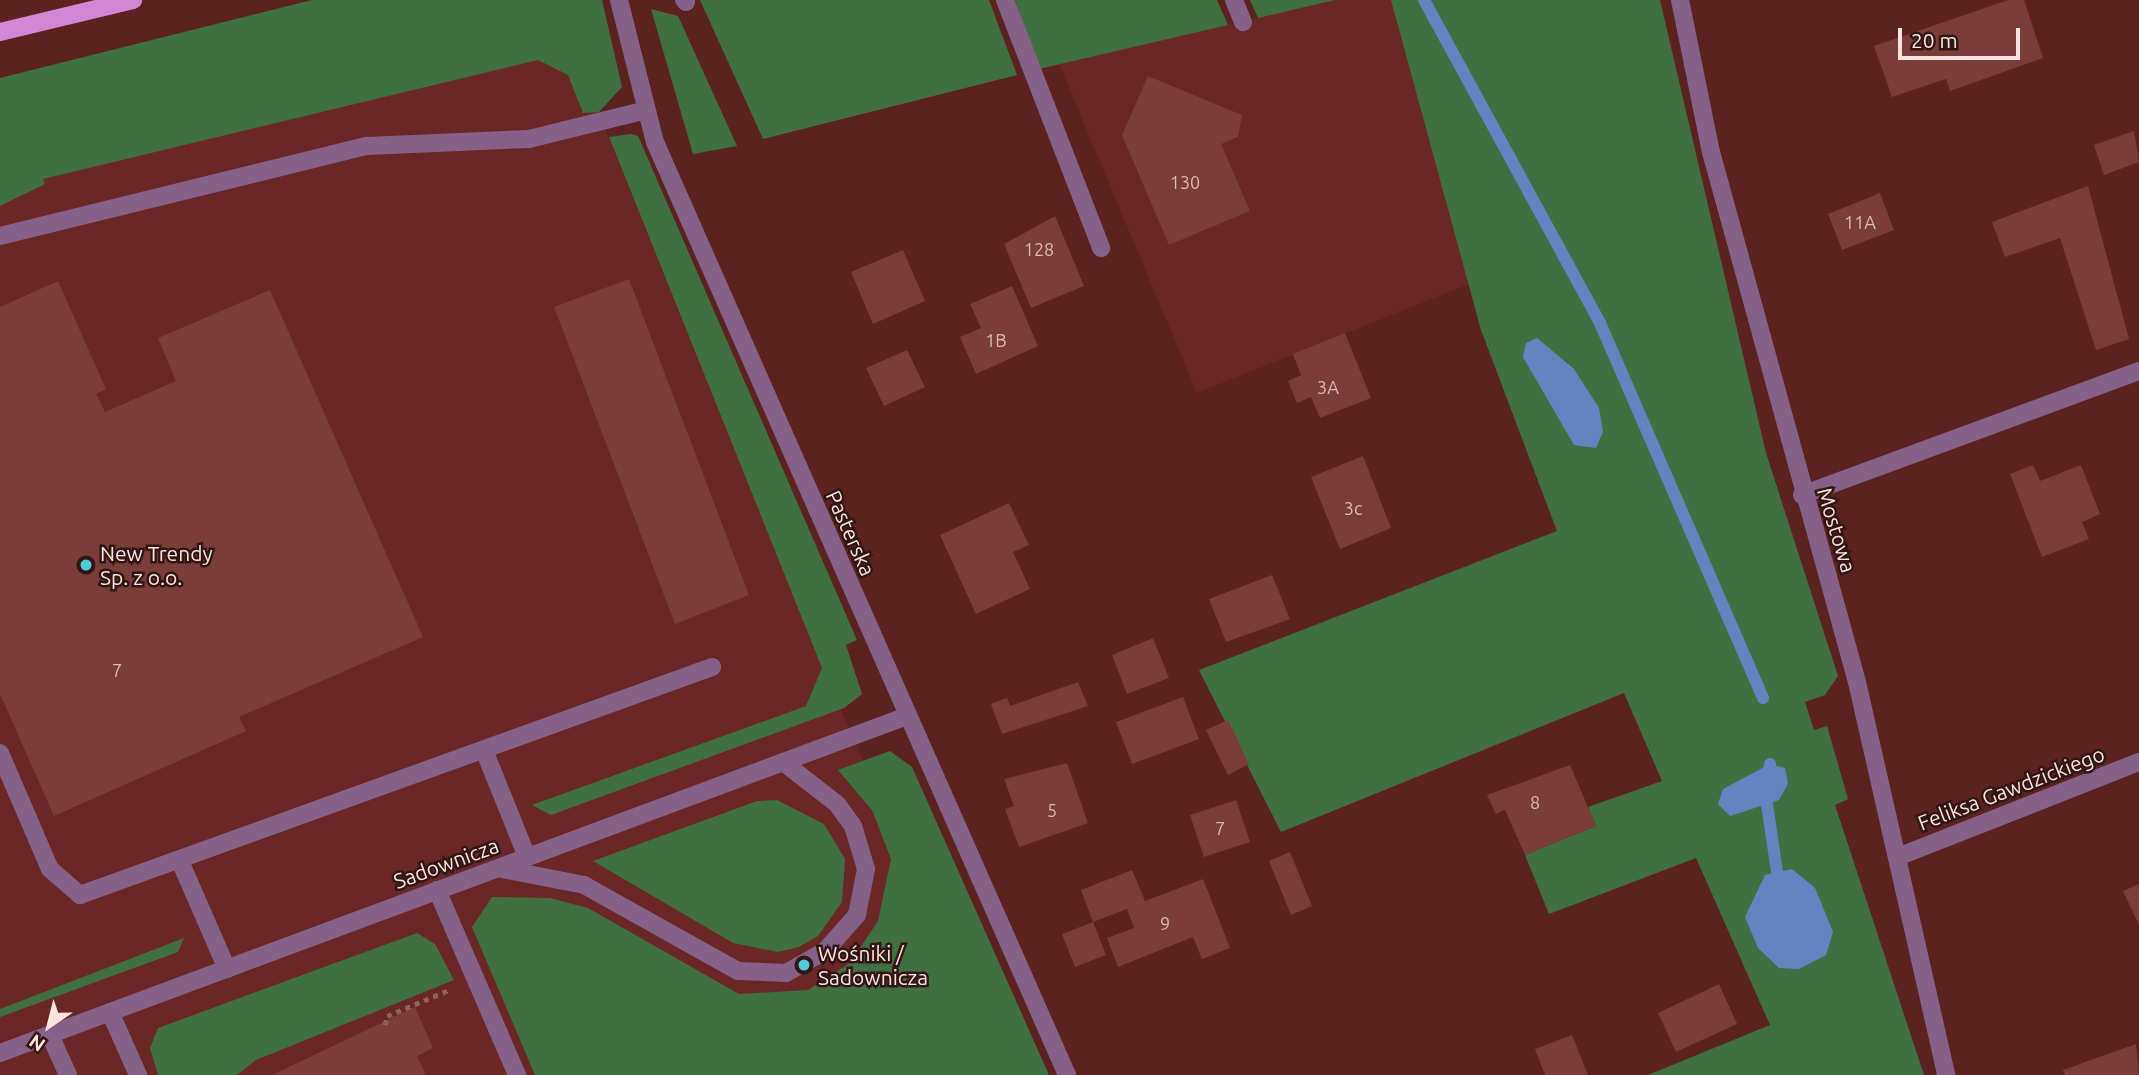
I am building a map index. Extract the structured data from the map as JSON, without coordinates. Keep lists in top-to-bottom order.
{
  "streets": {
    "street": [
      "Mostowa",
      "Pasterska",
      "Feliksa Gawdzickiego",
      "Sadownicza"
    ]
  },
  "crossings": [
    ["Mostowa", "Feliksa Gawdzickiego"],
    ["Pasterska", "Sadownicza"]
  ],
  "places": ["New Trendy Sp. z o.o.", "Wośniki / Sadownicza"],
  "house_numbers": [
    "130",
    "11A",
    "128",
    "1B",
    "3A",
    "3c",
    "7",
    "8",
    "5",
    "7",
    "9"
  ],
  "scale_bar": "20 m",
  "north": "bottom left"
}
